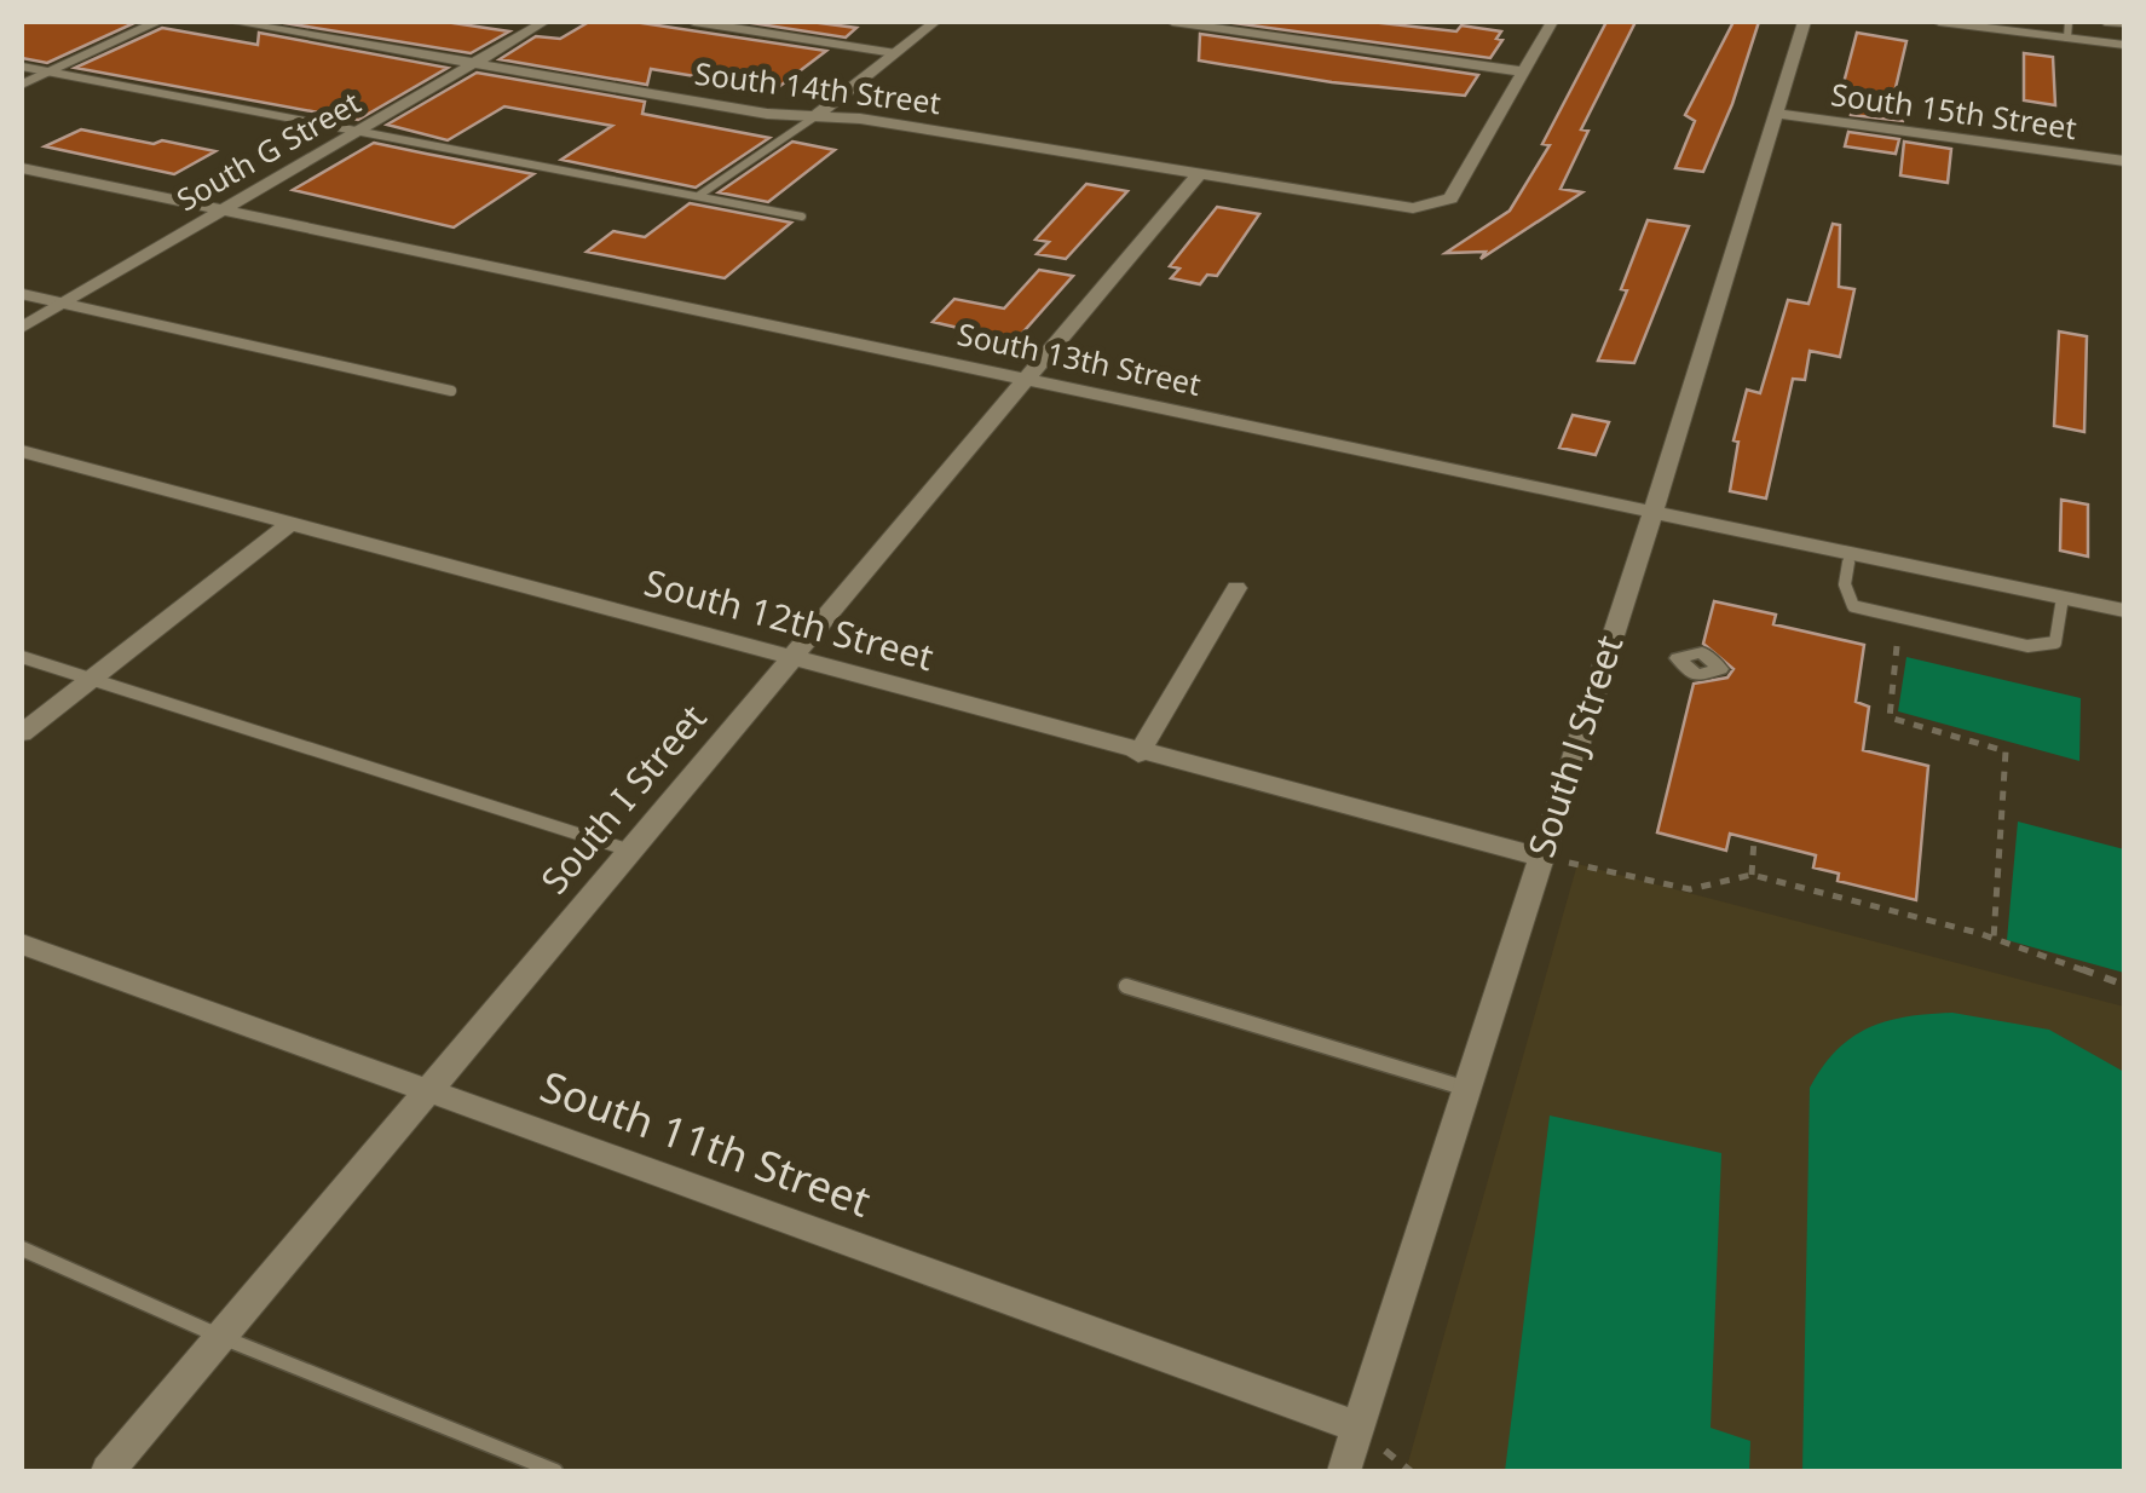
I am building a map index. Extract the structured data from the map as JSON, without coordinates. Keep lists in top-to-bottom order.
{
  "streets": {
    "street": [
      "South 14th Street",
      "South 15th Street",
      "South G Street",
      "South 13th Street",
      "South 12th Street",
      "South J Street",
      "South I Street",
      "South 11th Street"
    ]
  },
  "crossings": [
    ["South 14th Street", "South G Street"],
    ["South 14th Street", "South I Street"],
    ["South 15th Street", "South J Street"],
    ["South G Street", "South 13th Street"],
    ["South 13th Street", "South J Street"],
    ["South 13th Street", "South I Street"],
    ["South 12th Street", "South J Street"],
    ["South 12th Street", "South I Street"],
    ["South J Street", "South 11th Street"],
    ["South I Street", "South 11th Street"]
  ]
}
